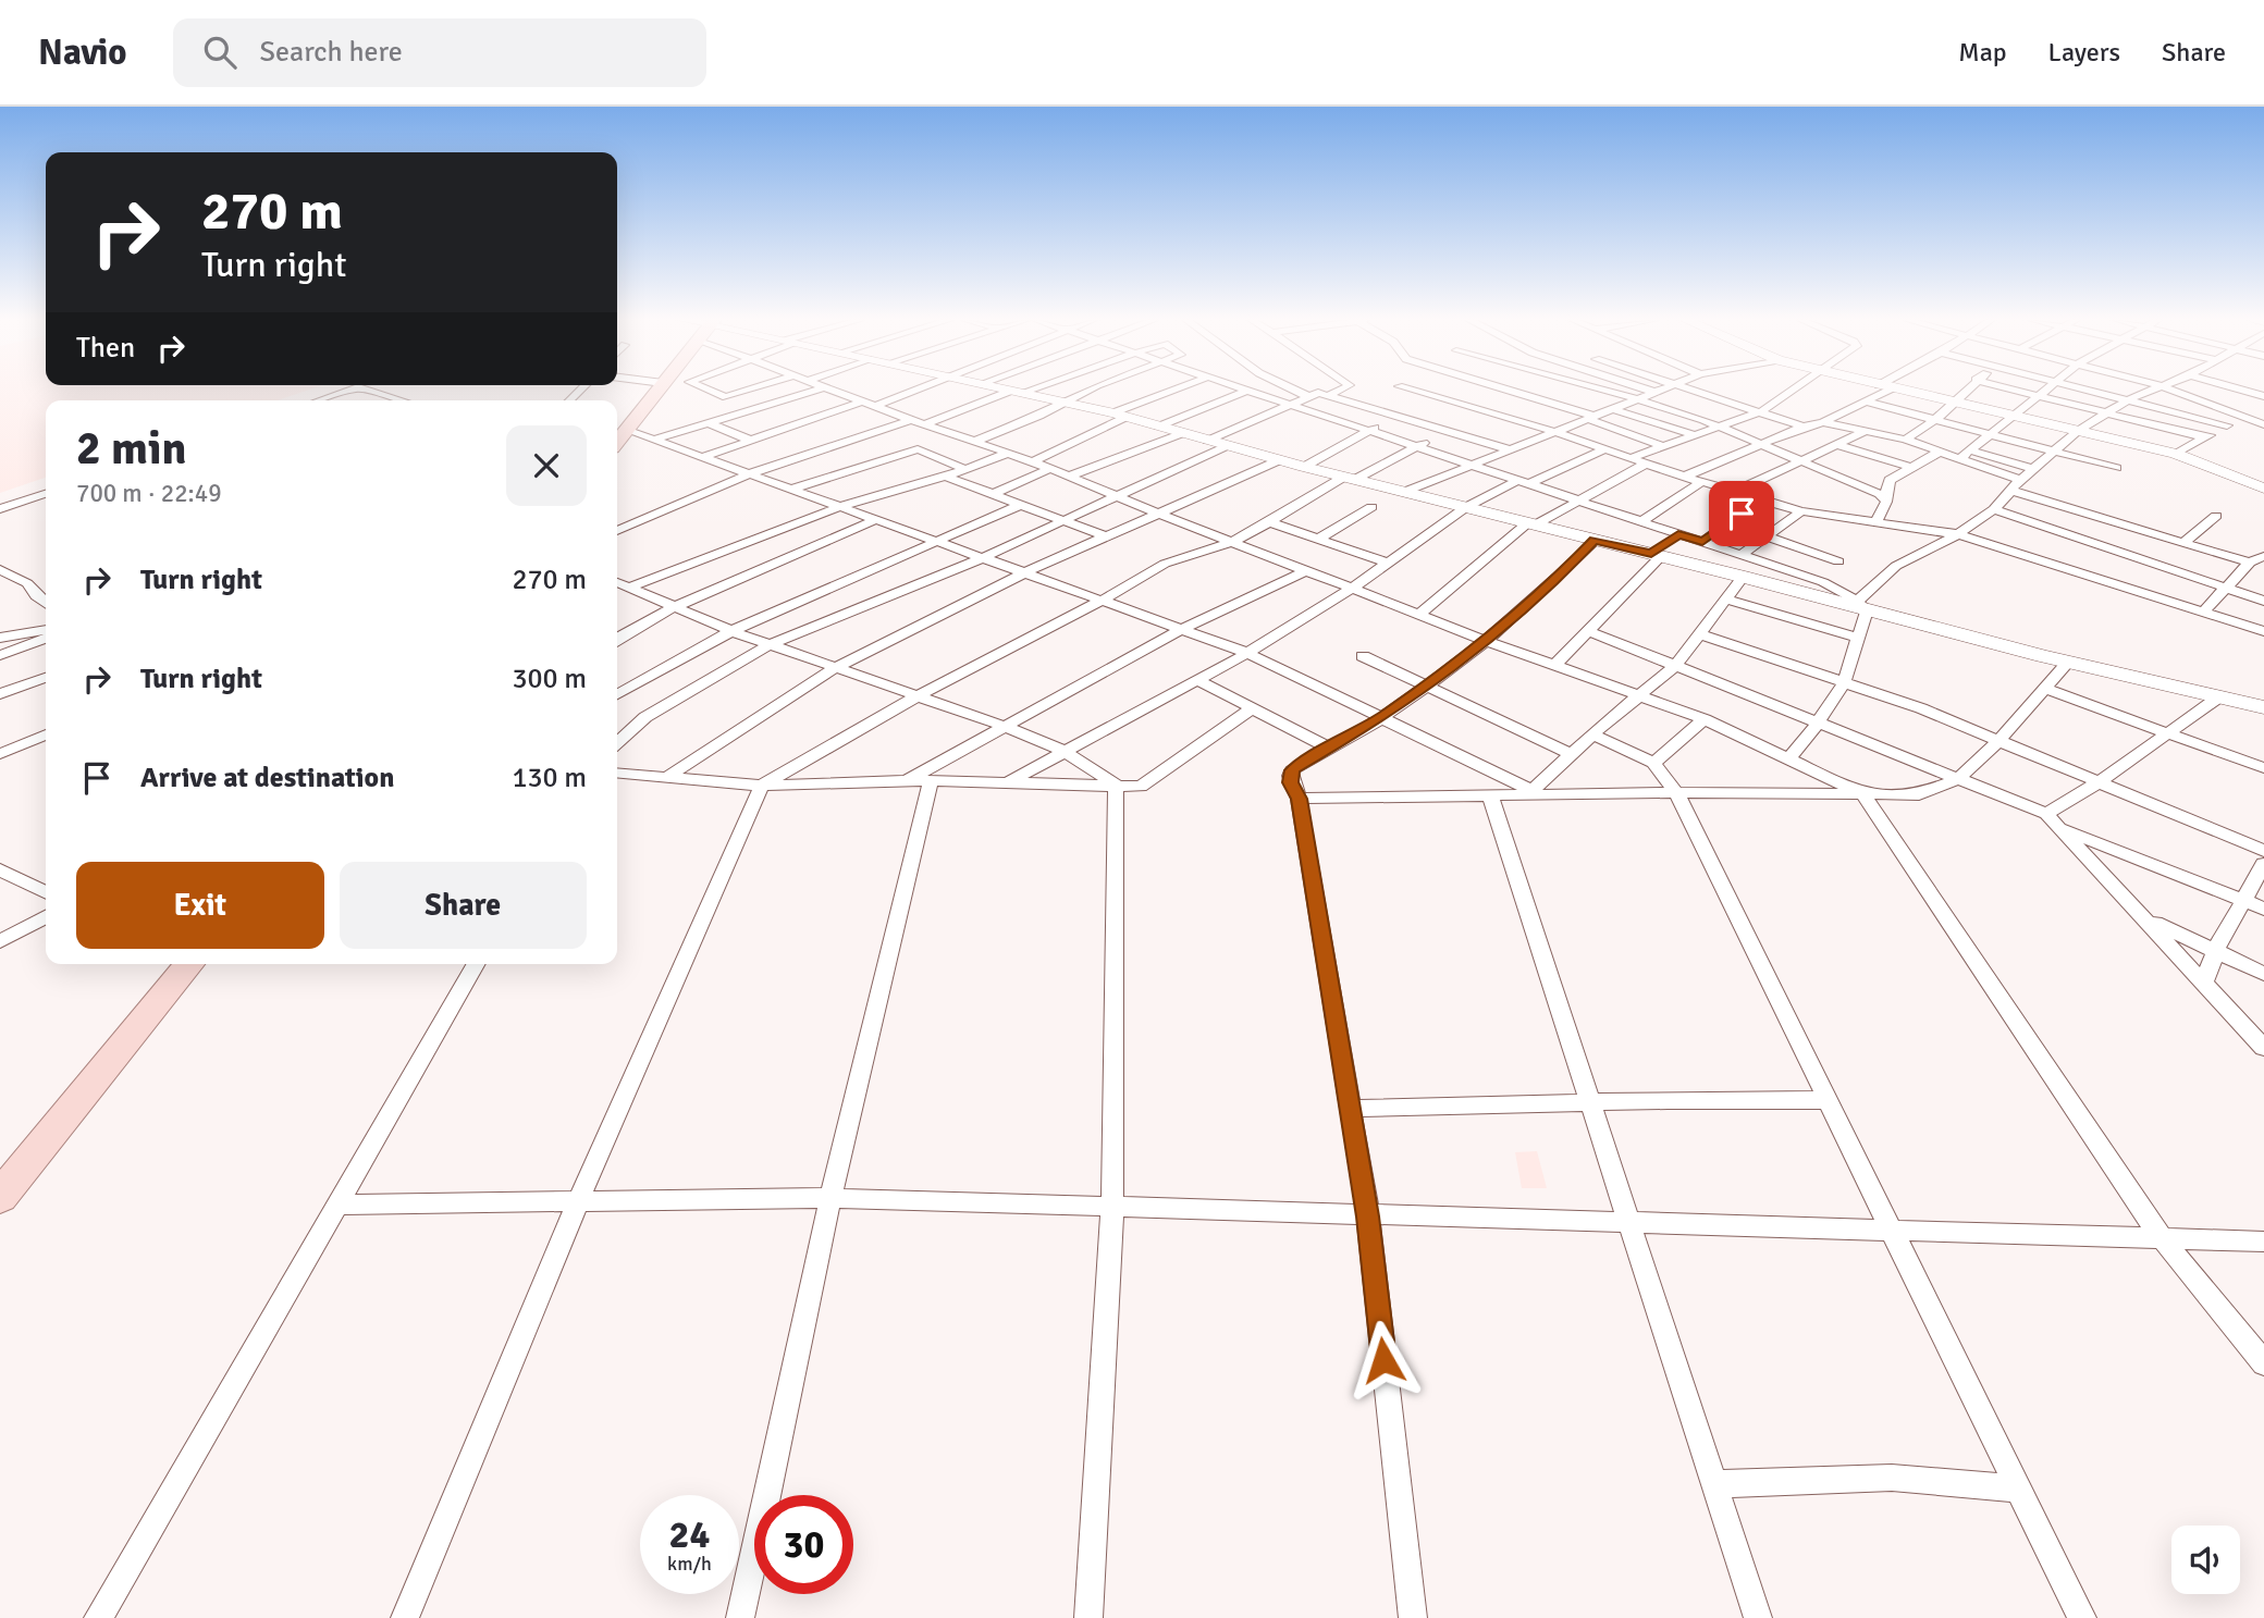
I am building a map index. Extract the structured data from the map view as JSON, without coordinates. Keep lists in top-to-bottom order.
{
  "page": {
    "header": "Navio",
    "search": "Search here",
    "nav": ["Map", "Layers", "Share"],
    "turn": ["270 m", "Turn right"],
    "then": "Then",
    "heading": ["2 min", "700 m · 22:49"],
    "list": [
      {
        "name": "Turn right",
        "value": "270 m"
      },
      {
        "name": "Turn right",
        "value": "300 m"
      },
      {
        "name": "Arrive at destination",
        "value": "130 m"
      }
    ],
    "buttons": ["Exit", "Share"],
    "speed": "24 km/h",
    "limit": "30"
  }
}
